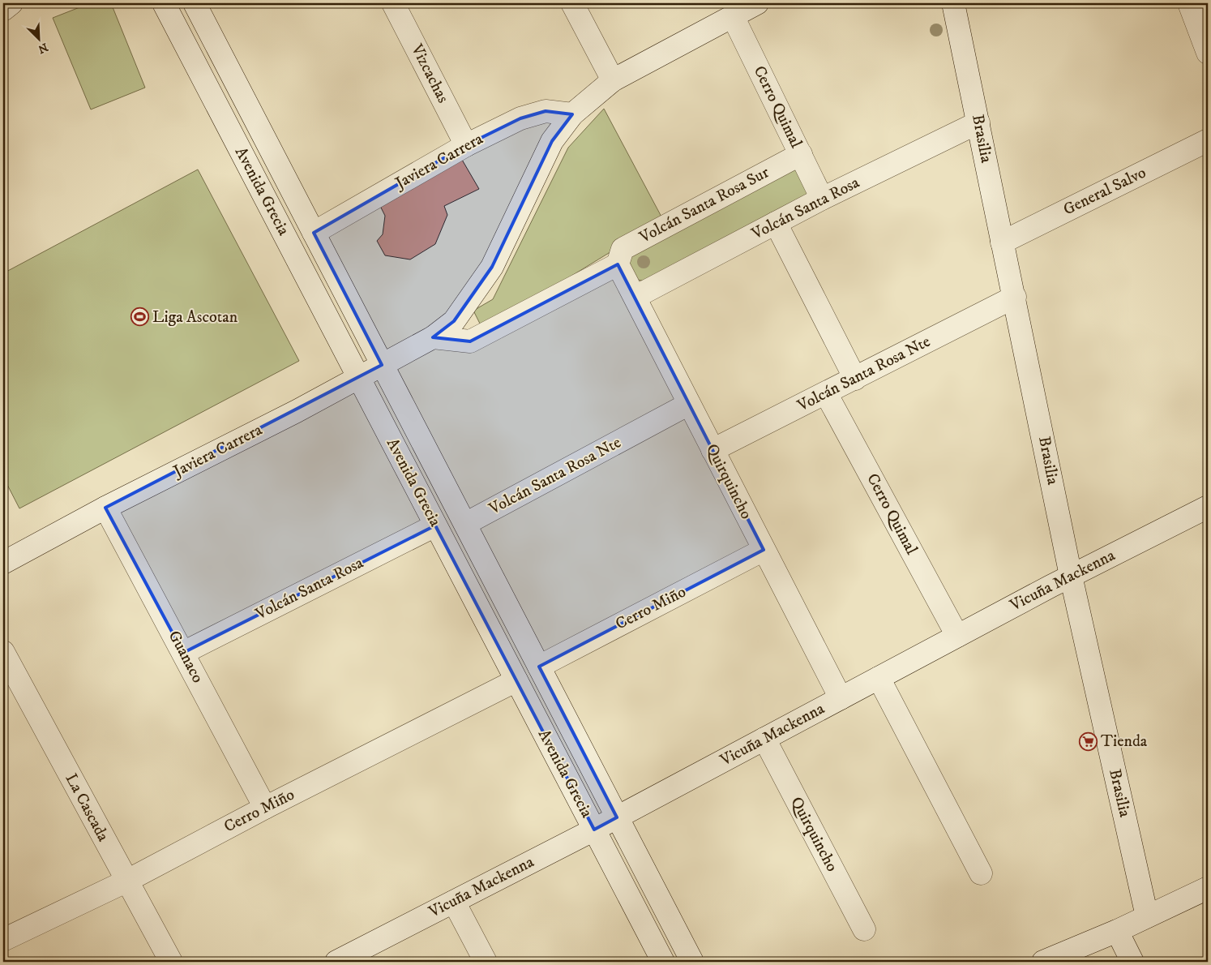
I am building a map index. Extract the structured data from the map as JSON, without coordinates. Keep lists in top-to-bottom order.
{
  "streets": {
    "street": [
      "Vizcachas",
      "Cerro Quimal",
      "Brasilia",
      "Javiera Carrera",
      "Avenida Grecia",
      "General Salvo",
      "Volcán Santa Rosa Sur",
      "Volcán Santa Rosa",
      "Volcán Santa Rosa Nte",
      "Quirquincho",
      "Vicuña Mackenna",
      "Cerro Miño",
      "Guanaco",
      "La Cascada"
    ]
  },
  "crossings": [
    ["Vizcachas", "Javiera Carrera"],
    ["Cerro Quimal", "Javiera Carrera"],
    ["Cerro Quimal", "Volcán Santa Rosa Sur"],
    ["Cerro Quimal", "Volcán Santa Rosa"],
    ["Cerro Quimal", "Volcán Santa Rosa Nte"],
    ["Cerro Quimal", "Vicuña Mackenna"],
    ["Brasilia", "General Salvo"],
    ["Brasilia", "Volcán Santa Rosa"],
    ["Brasilia", "Volcán Santa Rosa Nte"],
    ["Brasilia", "Vicuña Mackenna"],
    ["Javiera Carrera", "Avenida Grecia"],
    ["Javiera Carrera", "Guanaco"],
    ["Avenida Grecia", "Volcán Santa Rosa"],
    ["Avenida Grecia", "Volcán Santa Rosa Nte"],
    ["Avenida Grecia", "Vicuña Mackenna"],
    ["Avenida Grecia", "Cerro Miño"],
    ["Volcán Santa Rosa Sur", "Quirquincho"],
    ["Volcán Santa Rosa", "Quirquincho"],
    ["Volcán Santa Rosa", "Guanaco"],
    ["Volcán Santa Rosa Nte", "Quirquincho"],
    ["Quirquincho", "Vicuña Mackenna"],
    ["Quirquincho", "Cerro Miño"],
    ["Cerro Miño", "Guanaco"],
    ["Cerro Miño", "La Cascada"]
  ],
  "places": {
    "sports": ["Liga Ascotan"],
    "supermarket": ["Tienda"]
  },
  "north": "bottom right"
}
